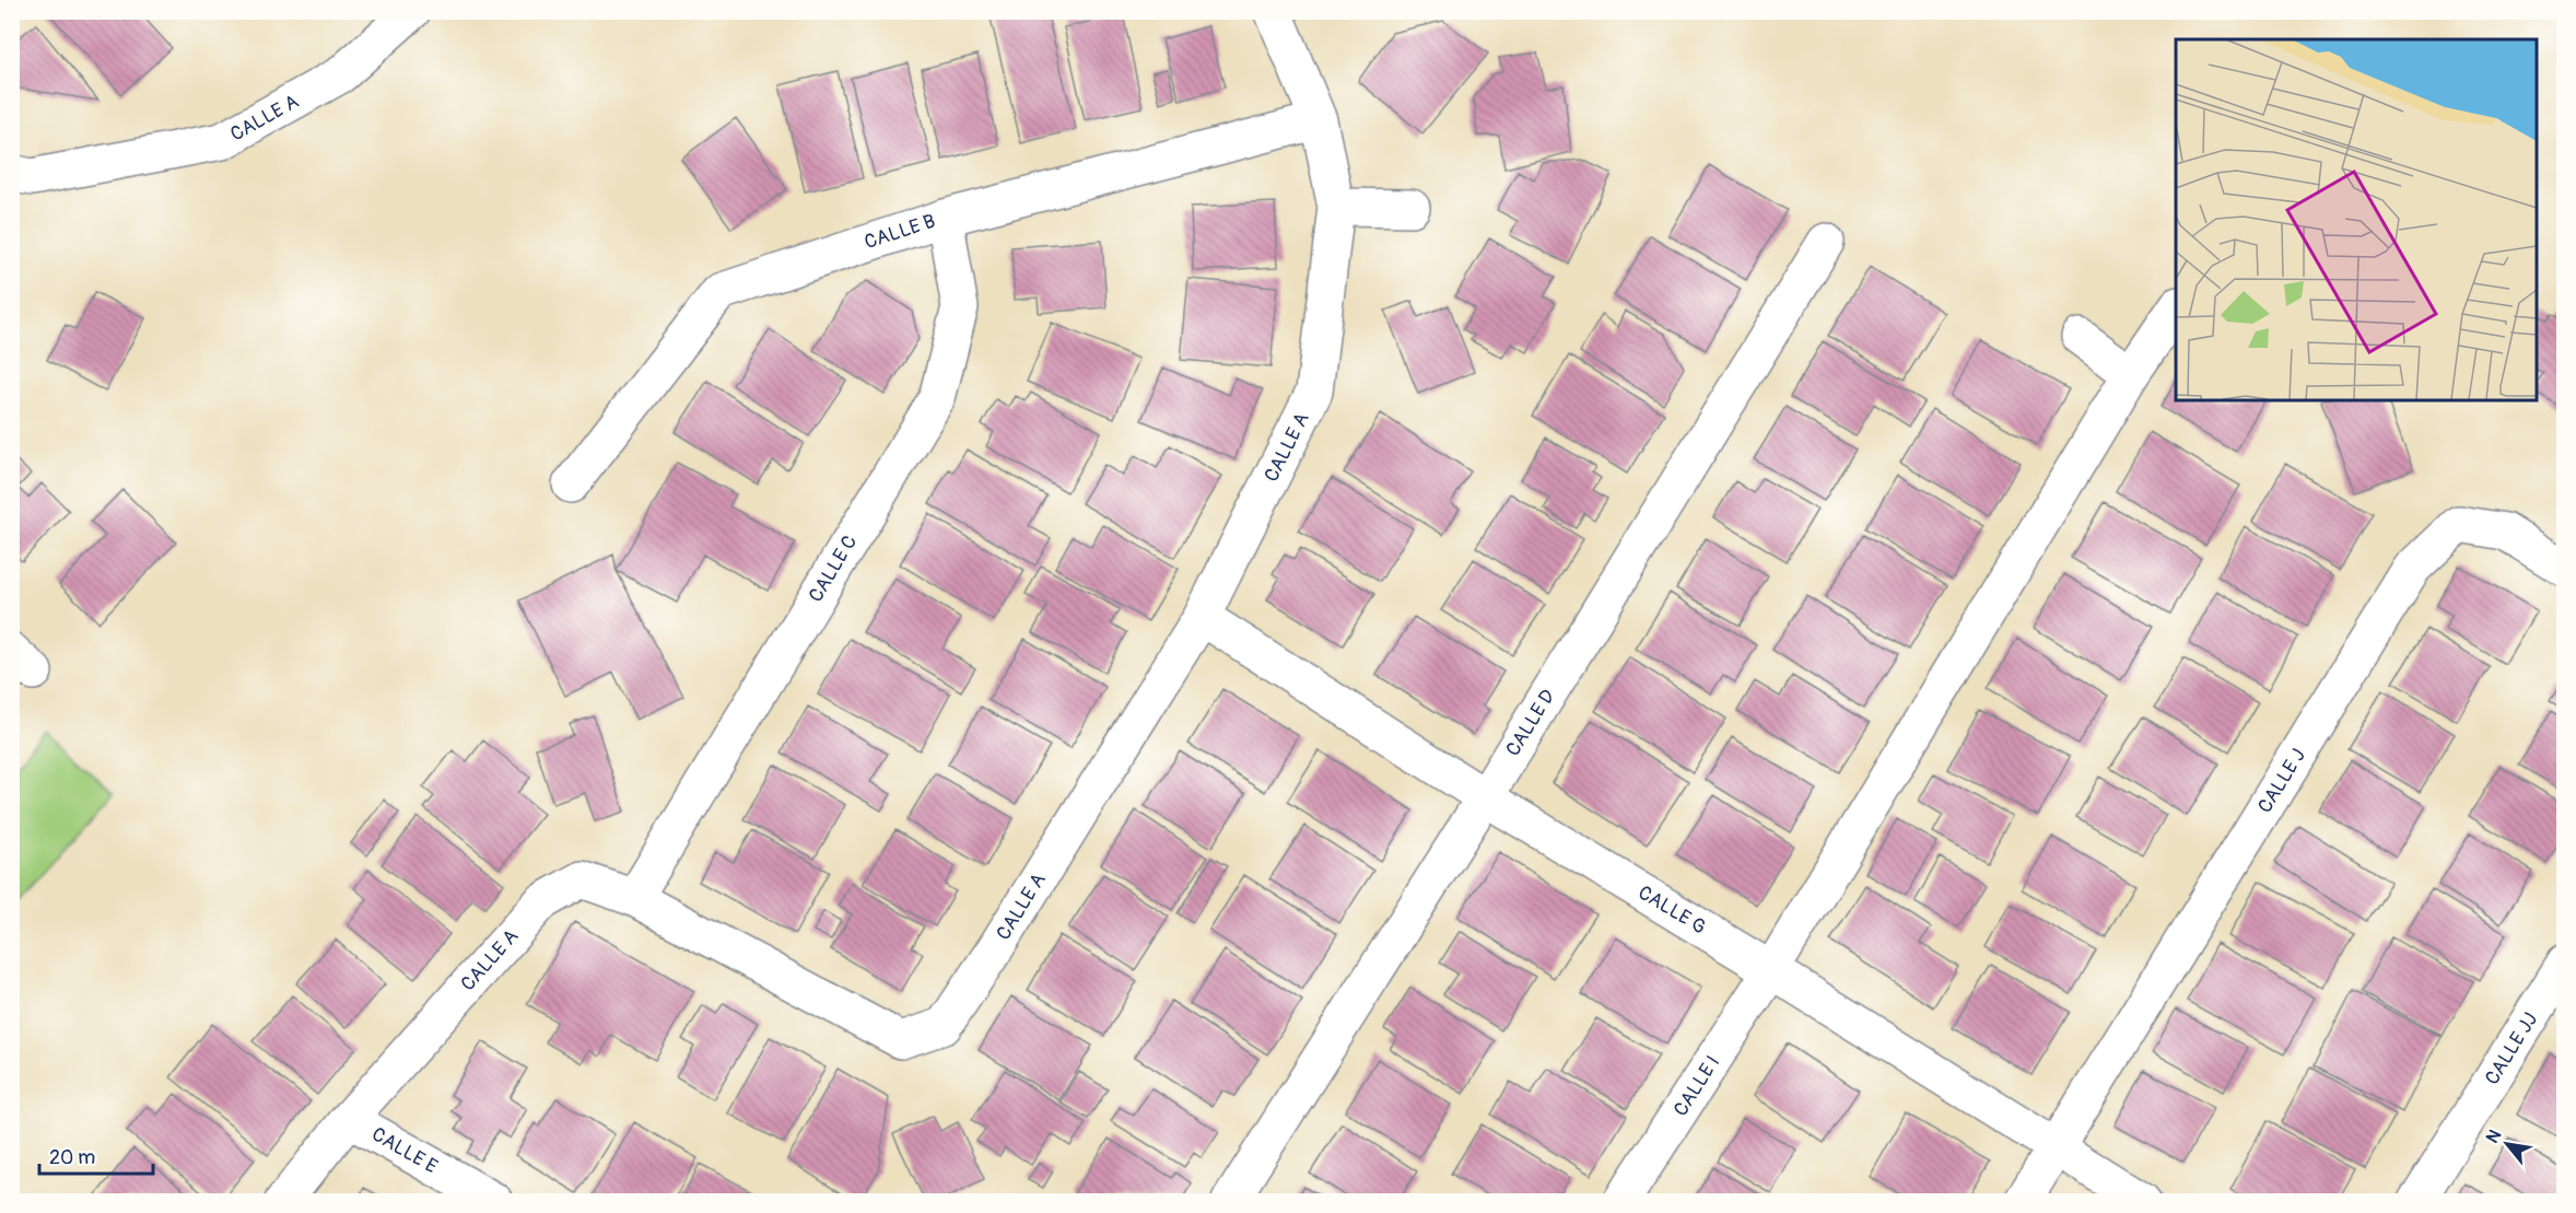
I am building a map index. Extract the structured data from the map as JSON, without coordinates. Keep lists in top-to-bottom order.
{
  "streets": {
    "street": [
      "CALLE A",
      "CALLE B",
      "CALLE C",
      "CALLE D",
      "CALLE J",
      "CALLE G",
      "CALLE JJ",
      "CALLE I",
      "CALLE E"
    ]
  },
  "crossings": [
    ["CALLE A", "CALLE B"],
    ["CALLE A", "CALLE C"],
    ["CALLE A", "CALLE G"],
    ["CALLE A", "CALLE E"],
    ["CALLE B", "CALLE C"],
    ["CALLE D", "CALLE G"],
    ["CALLE J", "CALLE G"],
    ["CALLE G", "CALLE I"]
  ],
  "scale_bar": "20 m",
  "north": "top left"
}
